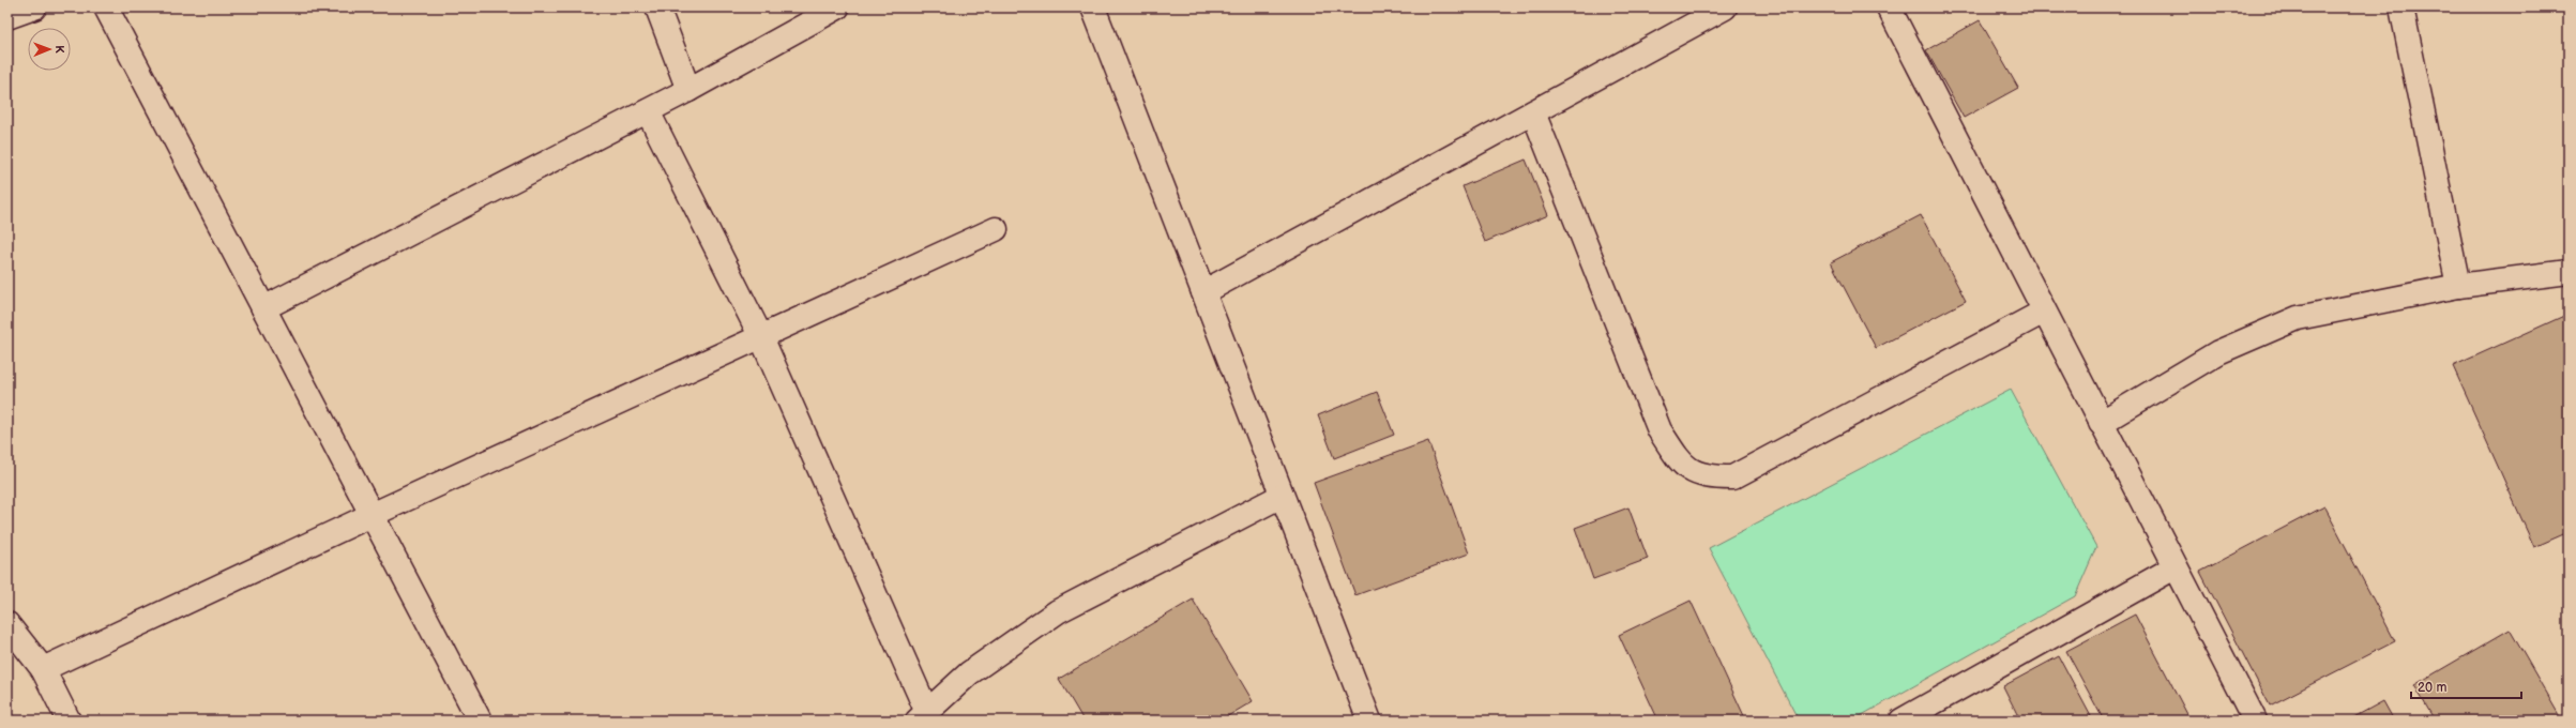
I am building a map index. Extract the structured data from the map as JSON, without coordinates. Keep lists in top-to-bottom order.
{
  "scale_bar": "20 m",
  "north": "right"
}
